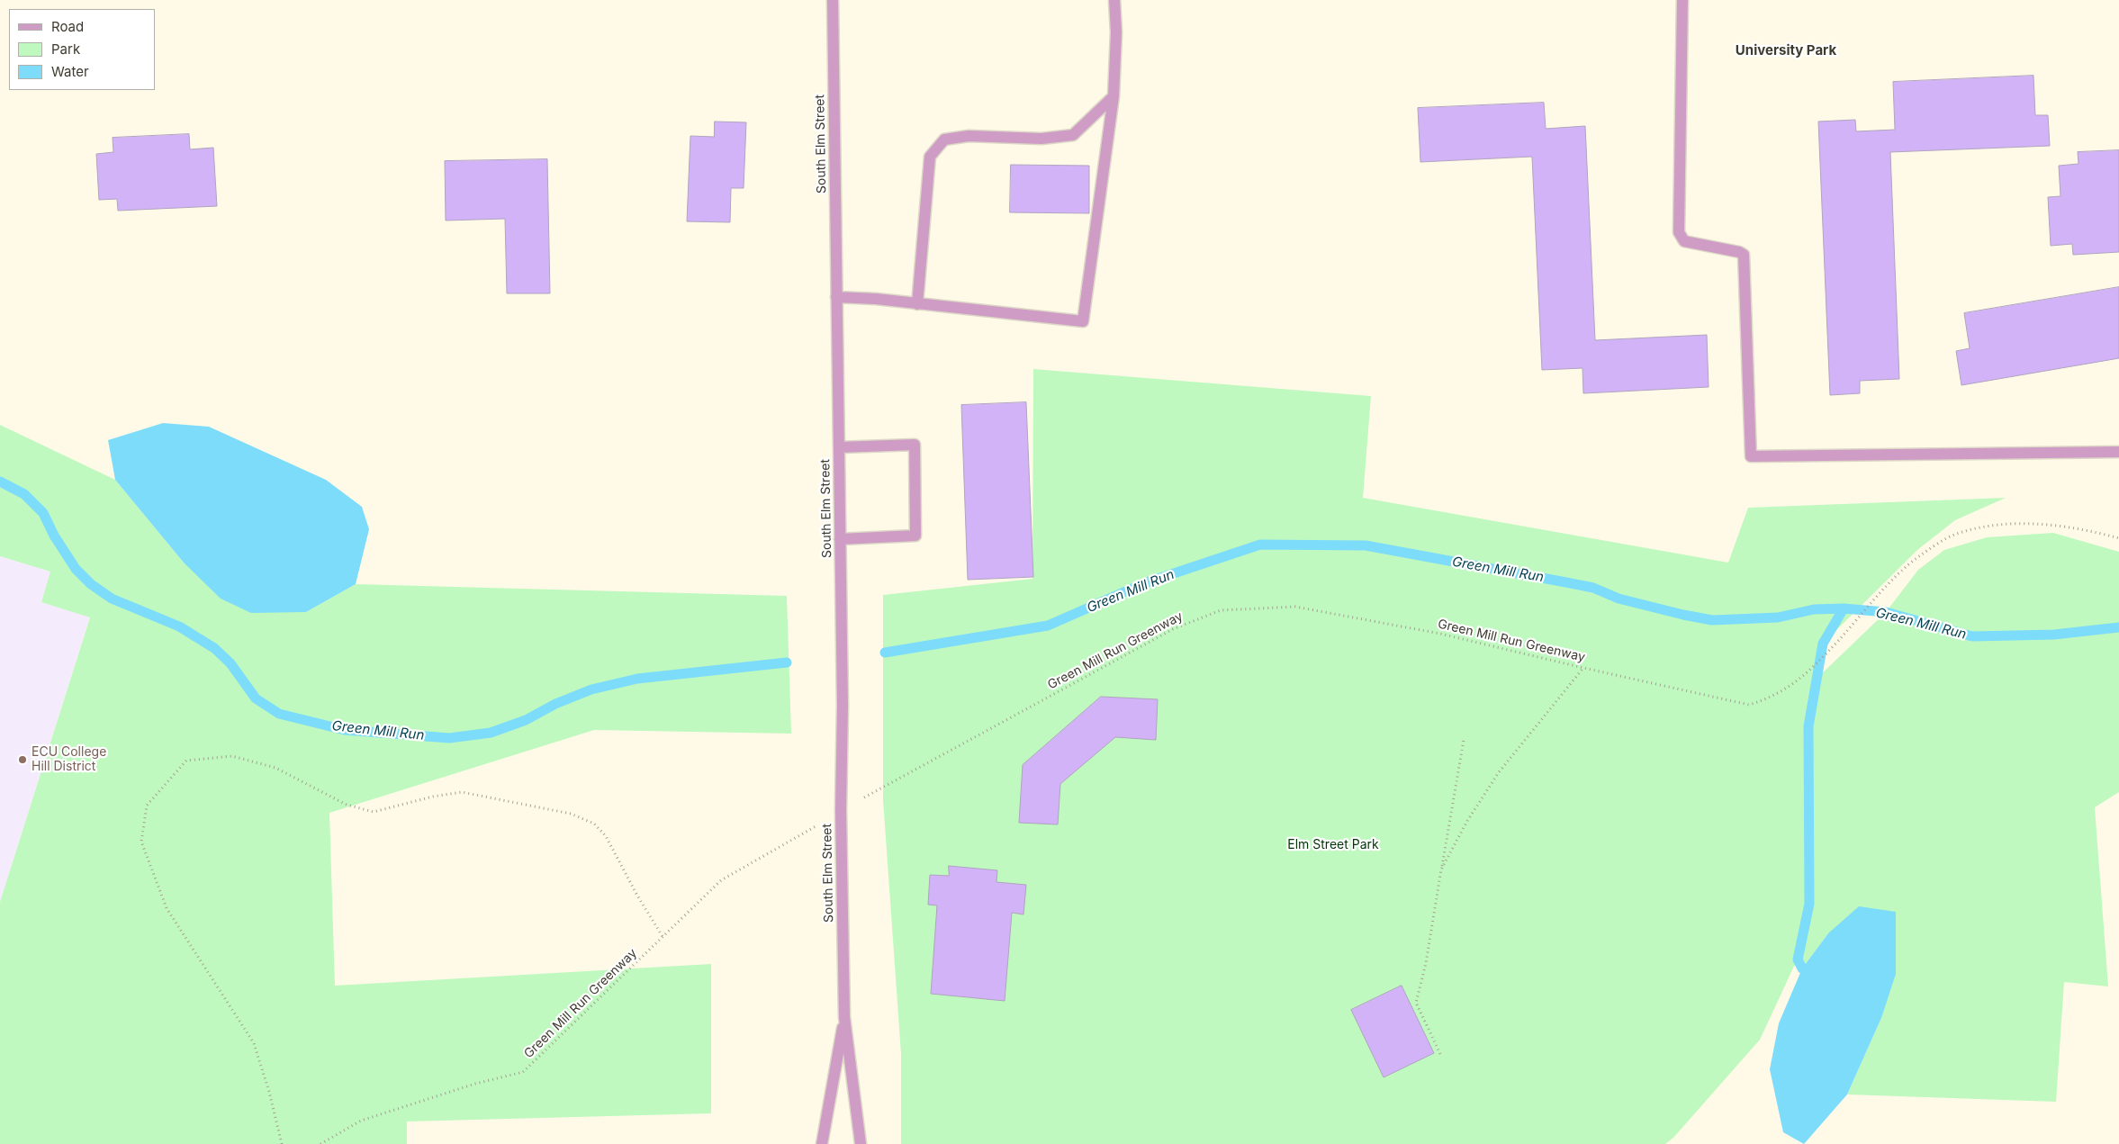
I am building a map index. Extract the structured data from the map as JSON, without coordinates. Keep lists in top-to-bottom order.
{
  "streets": {
    "street": ["South Elm Street"],
    "path": ["Green Mill Run Greenway"]
  },
  "districts": ["University Park"],
  "water": ["Green Mill Run"],
  "parks": ["Elm Street Park"],
  "places": ["ECU College Hill District"],
  "legend": ["Road", "Park", "Water"]
}
